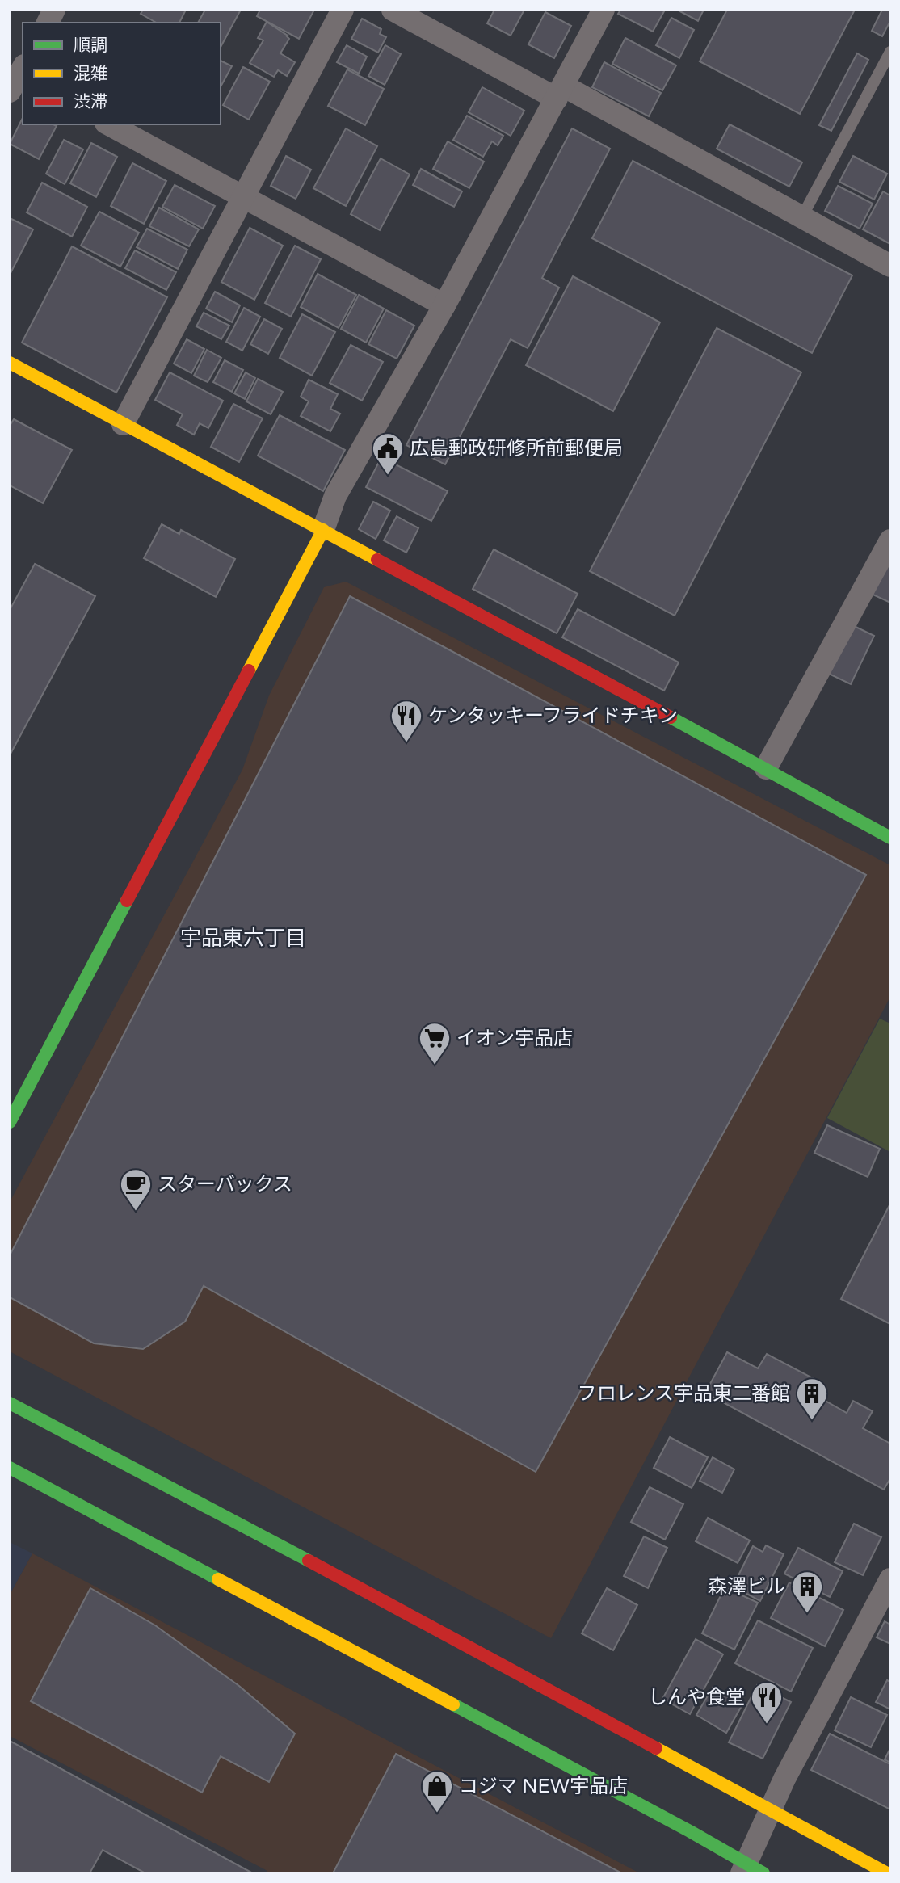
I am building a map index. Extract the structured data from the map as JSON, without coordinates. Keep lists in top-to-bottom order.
{
  "districts": ["宇品東六丁目"],
  "places": {
    "public building": ["広島郵政研修所前郵便局"],
    "restaurant": ["ケンタッキーフライドチキン", "しんや食堂"],
    "supermarket": ["イオン宇品店"],
    "cafe": ["スターバックス"],
    "building": ["フロレンス宇品東二番館", "森澤ビル"],
    "shop": ["コジマ NEW宇品店"]
  },
  "legend": ["順調", "混雑", "渋滞"]
}
